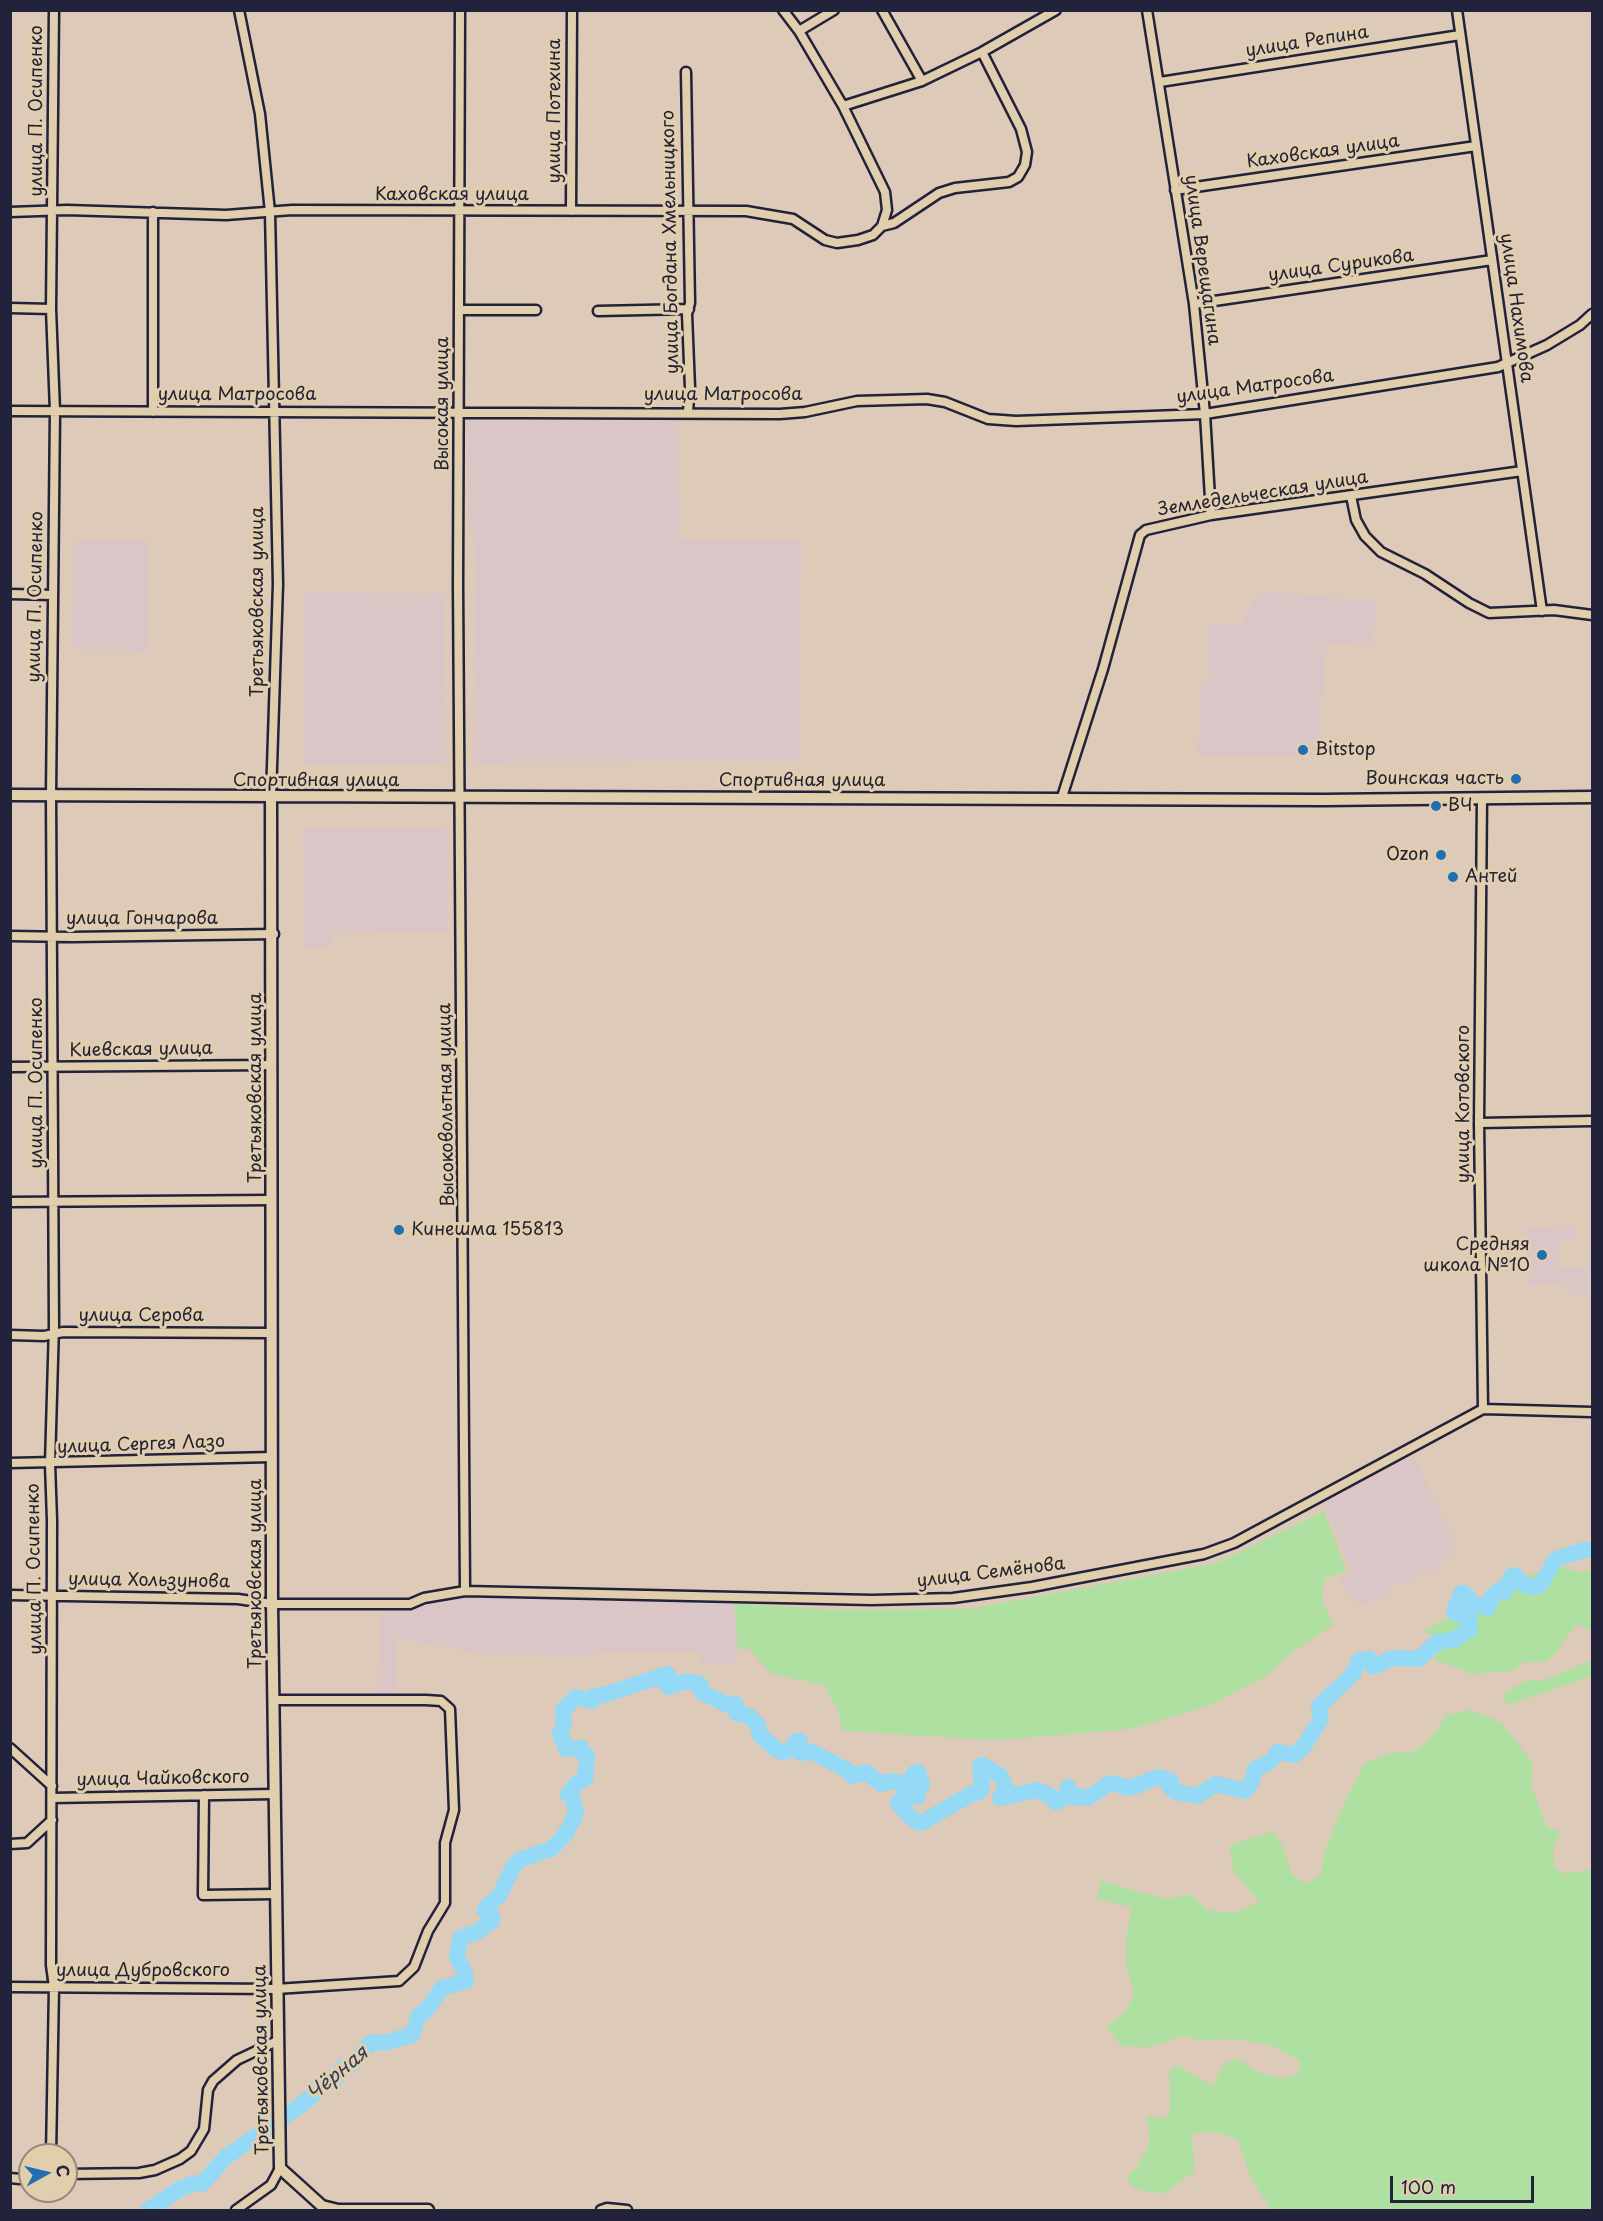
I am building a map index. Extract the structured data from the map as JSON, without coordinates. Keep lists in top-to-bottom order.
{
  "streets": {
    "street": [
      "улица Репина",
      "улица П. Осипенко",
      "улица Потехина",
      "Каховская улица",
      "улица Богдана Хмельницкого",
      "улица Верещагина",
      "улица Сурикова",
      "улица Нахимова",
      "улица Матросова",
      "Высокая улица",
      "Земледельческая улица",
      "Третьяковская улица",
      "Спортивная улица",
      "улица Гончарова",
      "Киевская улица",
      "улица Котовского",
      "Высоковольтная улица",
      "улица Серова",
      "улица Сергея Лазо",
      "улица Семёнова",
      "улица Хользунова",
      "улица Чайковского",
      "улица Дубровского"
    ]
  },
  "crossings": [
    ["улица Репина", "улица Верещагина"],
    ["улица Репина", "улица Нахимова"],
    ["улица П. Осипенко", "Каховская улица"],
    ["улица П. Осипенко", "улица Матросова"],
    ["улица П. Осипенко", "Спортивная улица"],
    ["улица П. Осипенко", "улица Гончарова"],
    ["улица П. Осипенко", "Киевская улица"],
    ["улица П. Осипенко", "улица Серова"],
    ["улица П. Осипенко", "улица Сергея Лазо"],
    ["улица П. Осипенко", "улица Хользунова"],
    ["улица П. Осипенко", "улица Чайковского"],
    ["улица П. Осипенко", "улица Дубровского"],
    ["улица Потехина", "Каховская улица"],
    ["Каховская улица", "улица Богдана Хмельницкого"],
    ["Каховская улица", "улица Верещагина"],
    ["Каховская улица", "улица Нахимова"],
    ["Каховская улица", "Высокая улица"],
    ["Каховская улица", "Третьяковская улица"],
    ["улица Богдана Хмельницкого", "улица Матросова"],
    ["улица Верещагина", "улица Сурикова"],
    ["улица Верещагина", "улица Матросова"],
    ["улица Верещагина", "Земледельческая улица"],
    ["улица Сурикова", "улица Нахимова"],
    ["улица Нахимова", "улица Матросова"],
    ["улица Нахимова", "Земледельческая улица"],
    ["улица Матросова", "Высокая улица"],
    ["улица Матросова", "Третьяковская улица"],
    ["Высокая улица", "Спортивная улица"],
    ["Высокая улица", "Высоковольтная улица"],
    ["Земледельческая улица", "Спортивная улица"],
    ["Третьяковская улица", "Спортивная улица"],
    ["Третьяковская улица", "улица Гончарова"],
    ["Третьяковская улица", "Киевская улица"],
    ["Третьяковская улица", "улица Серова"],
    ["Третьяковская улица", "улица Сергея Лазо"],
    ["Третьяковская улица", "улица Хользунова"],
    ["Третьяковская улица", "улица Чайковского"],
    ["Третьяковская улица", "улица Дубровского"],
    ["Спортивная улица", "улица Котовского"],
    ["Спортивная улица", "Высоковольтная улица"],
    ["улица Котовского", "улица Семёнова"],
    ["Высоковольтная улица", "улица Семёнова"],
    ["Высоковольтная улица", "улица Хользунова"],
    ["улица Семёнова", "улица Хользунова"]
  ],
  "water": ["Чёрная"],
  "places": [
    "Bitstop",
    "Воинская часть",
    "ВЧ",
    "Ozon",
    "Антей",
    "Кинешма 155813",
    "Средняя школа №10"
  ],
  "scale_bar": "100 m",
  "north": "right"
}
